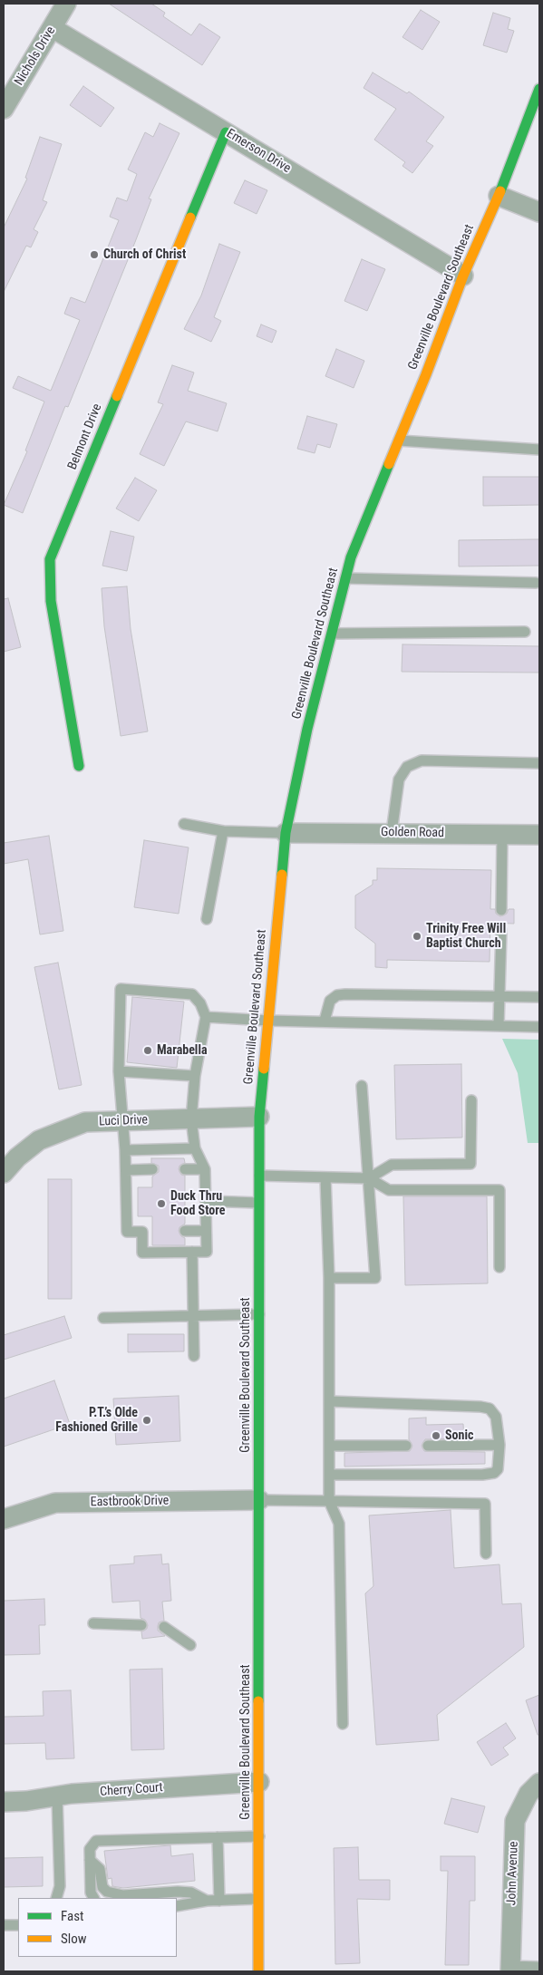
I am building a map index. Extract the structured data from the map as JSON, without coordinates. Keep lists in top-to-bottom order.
{
  "streets": {
    "main road": ["Greenville Boulevard Southeast", "Belmont Drive"],
    "street": [
      "Nichols Drive",
      "Emerson Drive",
      "Golden Road",
      "Luci Drive",
      "Eastbrook Drive",
      "Cherry Court",
      "John Avenue"
    ]
  },
  "crossings": [
    ["Nichols Drive", "Emerson Drive"],
    ["Emerson Drive", "Greenville Boulevard Southeast"],
    ["Emerson Drive", "Belmont Drive"],
    ["Greenville Boulevard Southeast", "Golden Road"],
    ["Greenville Boulevard Southeast", "Luci Drive"],
    ["Greenville Boulevard Southeast", "Eastbrook Drive"],
    ["Greenville Boulevard Southeast", "Cherry Court"]
  ],
  "places": [
    "Church of Christ",
    "Trinity Free Will Baptist Church",
    "Marabella",
    "Duck Thru Food Store",
    "P.T.’s Olde Fashioned Grille",
    "Sonic"
  ],
  "legend": ["Fast", "Slow"]
}
